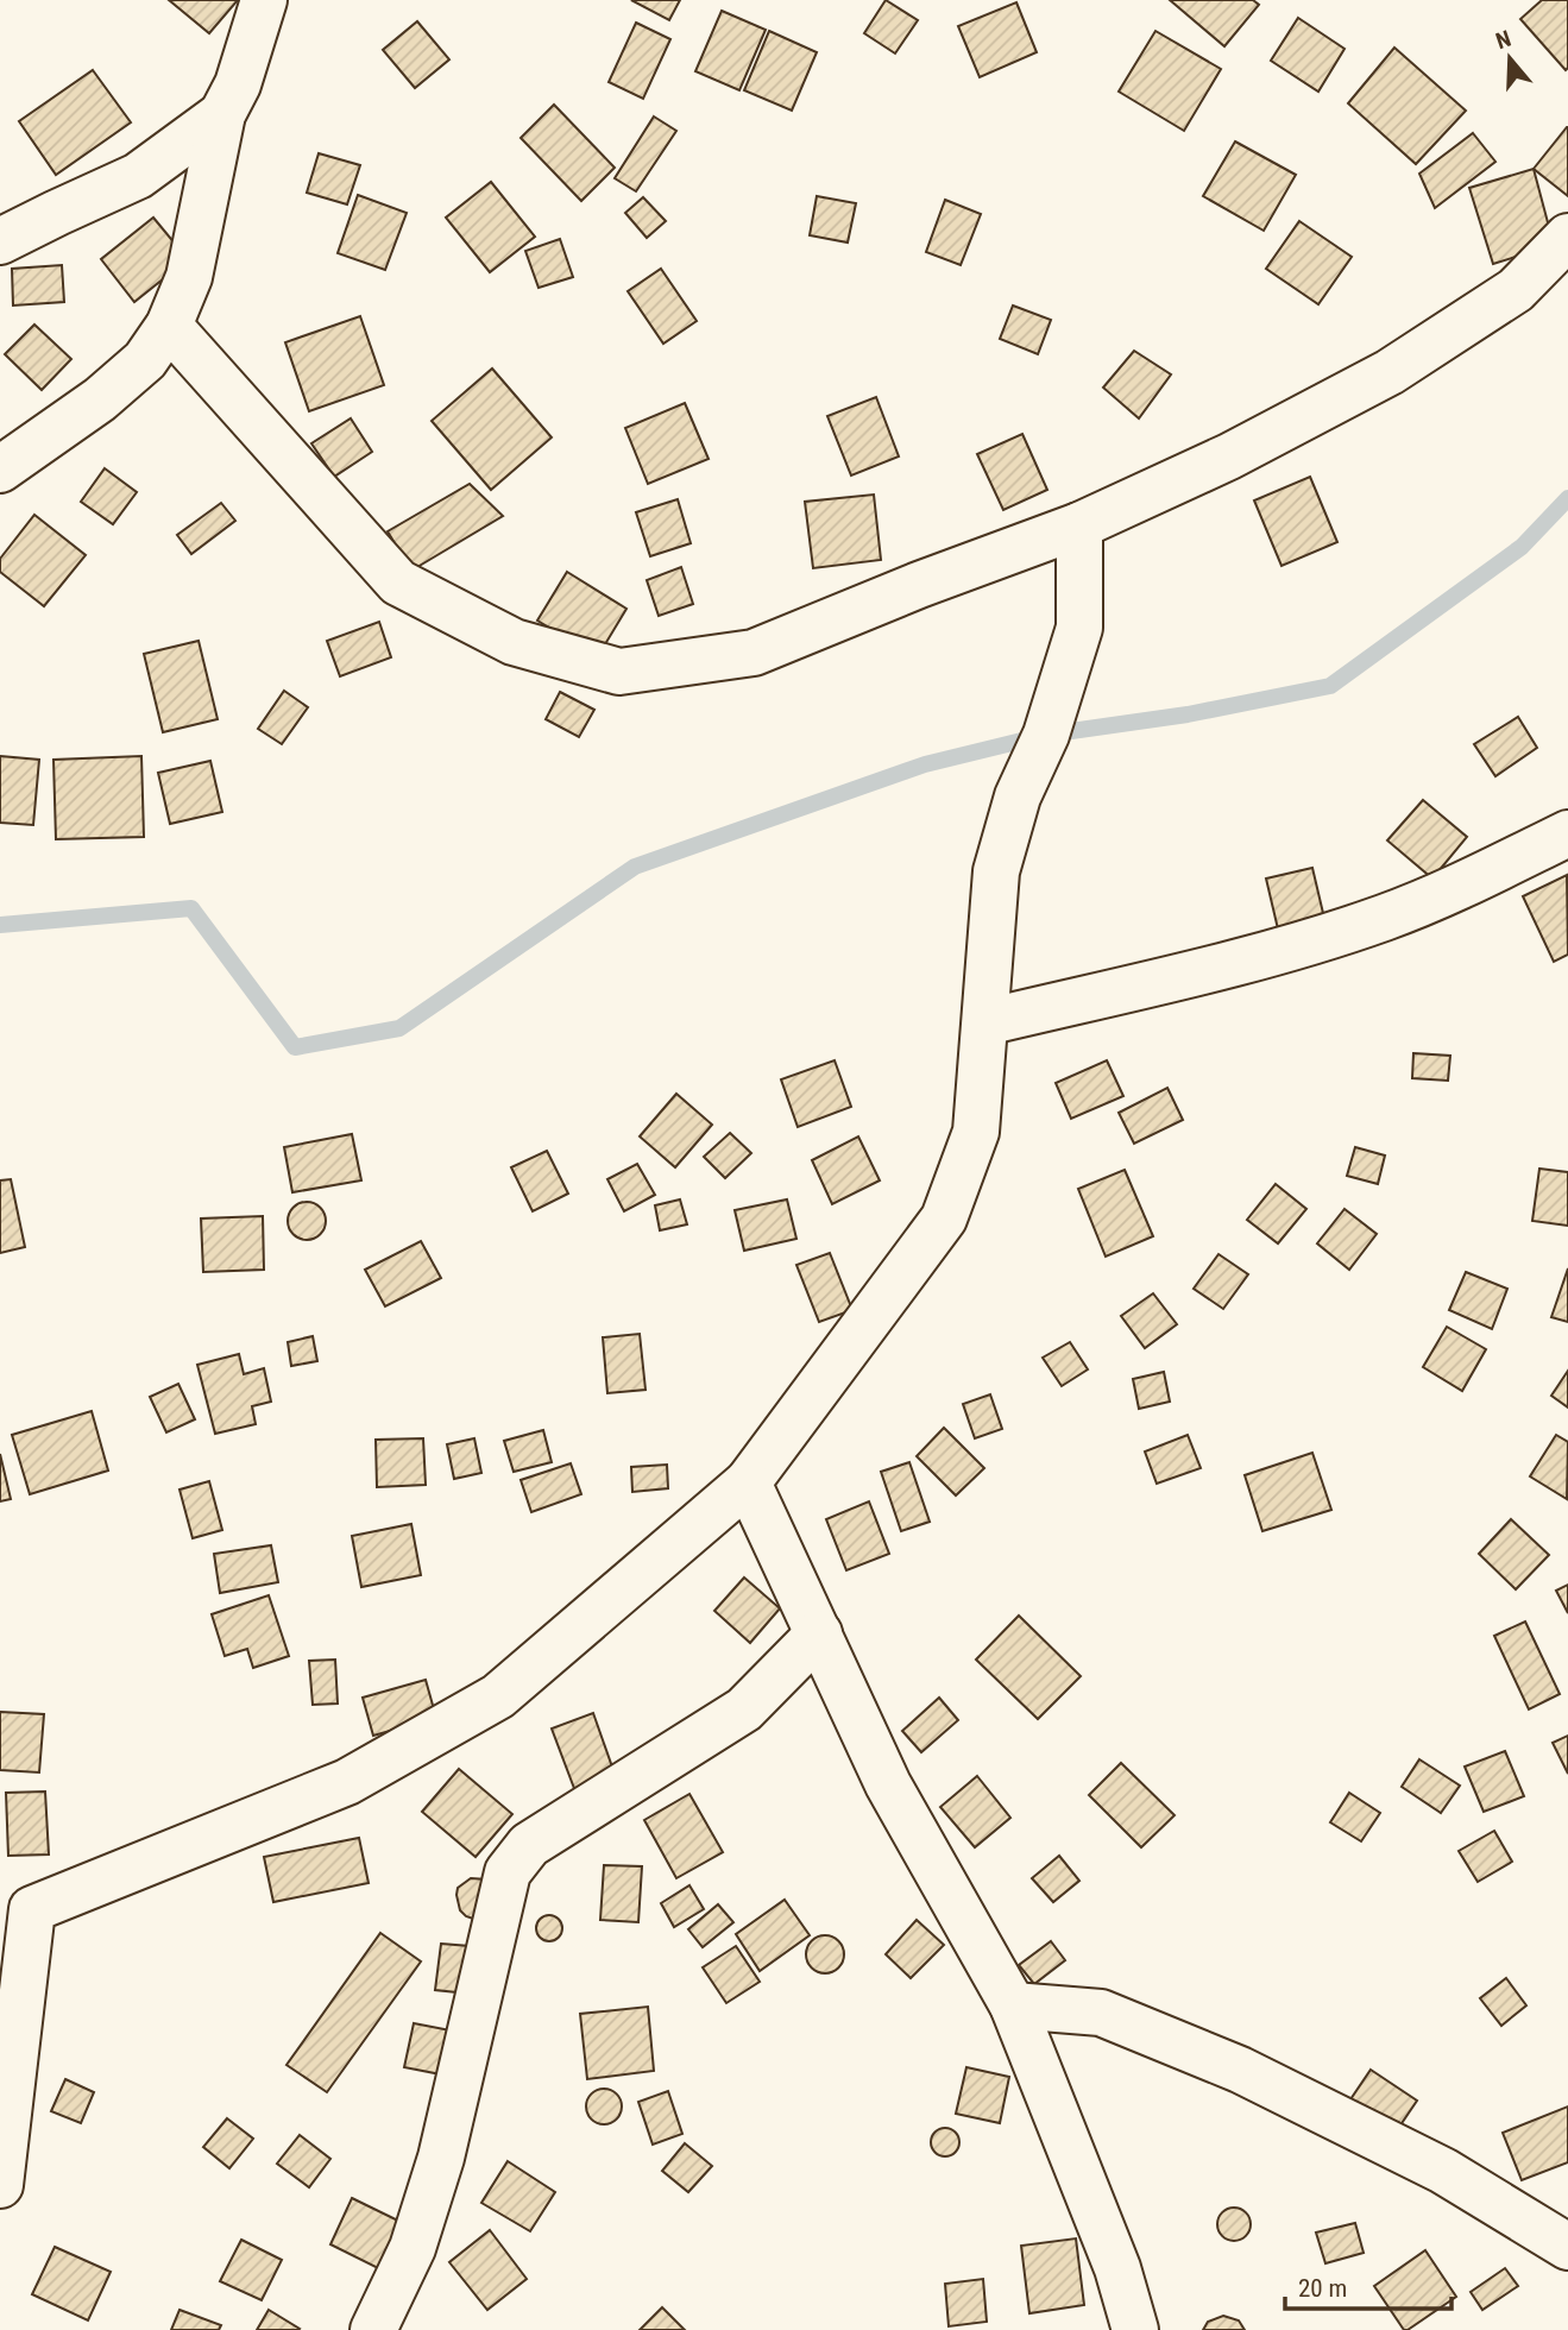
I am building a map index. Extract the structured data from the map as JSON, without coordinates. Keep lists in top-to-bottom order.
{
  "scale_bar": "20 m",
  "north": "top"
}
